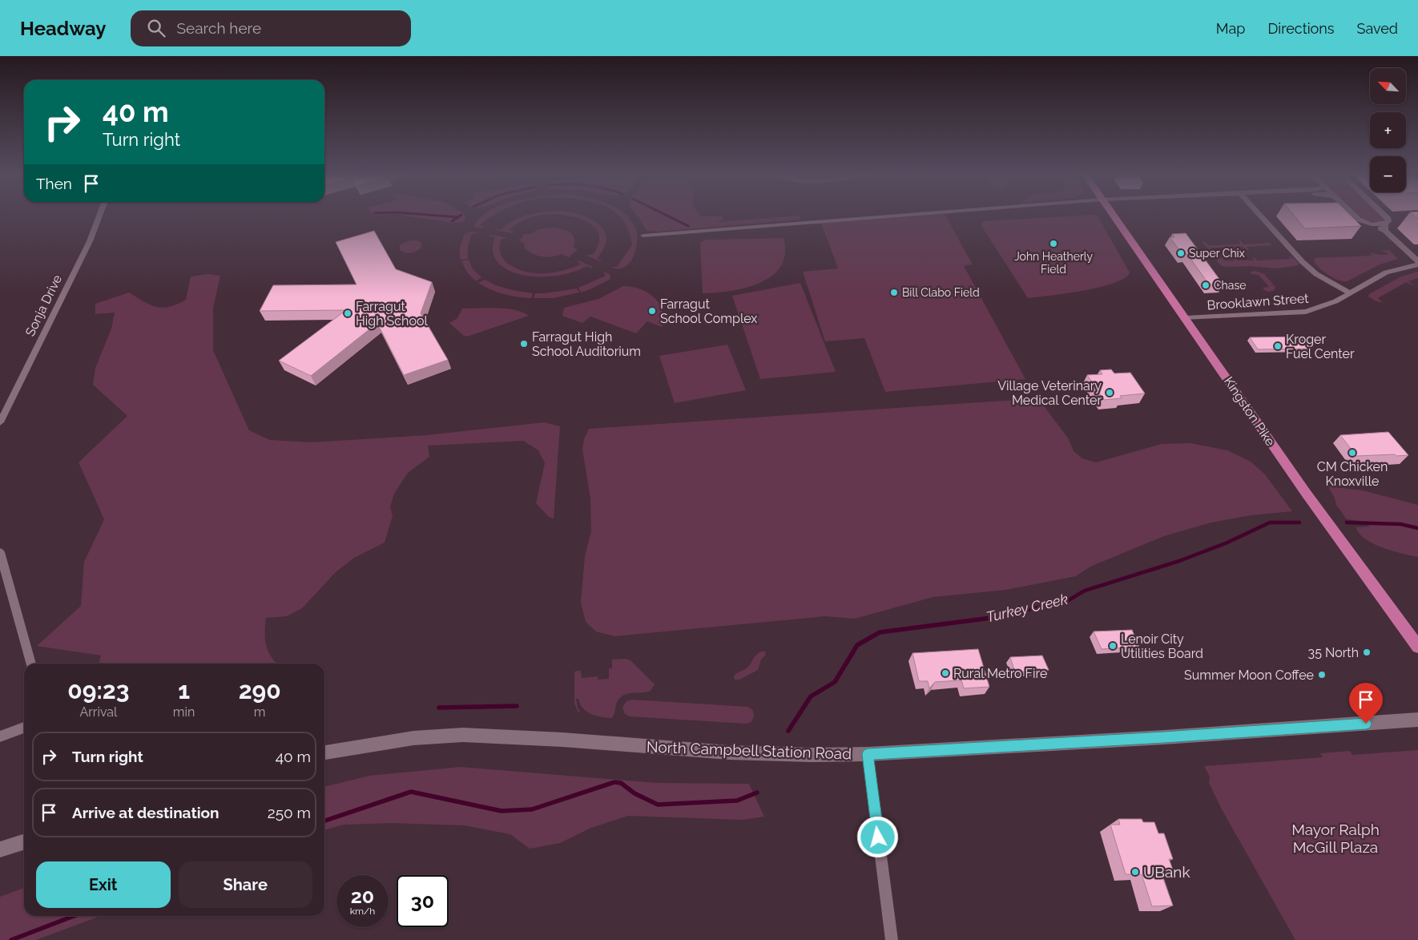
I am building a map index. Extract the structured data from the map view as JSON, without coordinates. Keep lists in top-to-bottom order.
{
  "streets": {
    "main road": ["Kingston Pike", "North Campbell Station Road"],
    "street": ["Brooklawn Street", "Sonja Drive"]
  },
  "crossings": [
    ["Brooklawn Street", "Kingston Pike"]
  ],
  "water": ["Turkey Creek"],
  "parks": ["Mayor Ralph McGill Plaza"],
  "places": [
    "John Heatherly Field",
    "Super Chix",
    "Chase",
    "Bill Clabo Field",
    "Farragut School Complex",
    "Farragut High School",
    "Farragut High School Auditorium",
    "Kroger Fuel Center",
    "Village Veterinary Medical Center",
    "CM Chicken Knoxville",
    "Lenoir City Utilities Board",
    "35 North",
    "Rural Metro Fire",
    "Summer Moon Coffee",
    "UBank"
  ],
  "north": "top left",
  "page": {
    "header": "Headway",
    "search": "Search here",
    "nav": ["Map", "Directions", "Saved"],
    "map_buttons": ["+", "−"],
    "turn": ["40 m", "Turn right"],
    "then": "Then",
    "eta": [
      "09:23",
      "Arrival",
      "1",
      "min",
      "290",
      "m"
    ],
    "list": [
      {
        "name": "Turn right",
        "value": "40 m"
      },
      {
        "name": "Arrive at destination",
        "value": "250 m"
      }
    ],
    "buttons": ["Exit", "Share"],
    "speed": "20 km/h",
    "limit": "30"
  }
}
